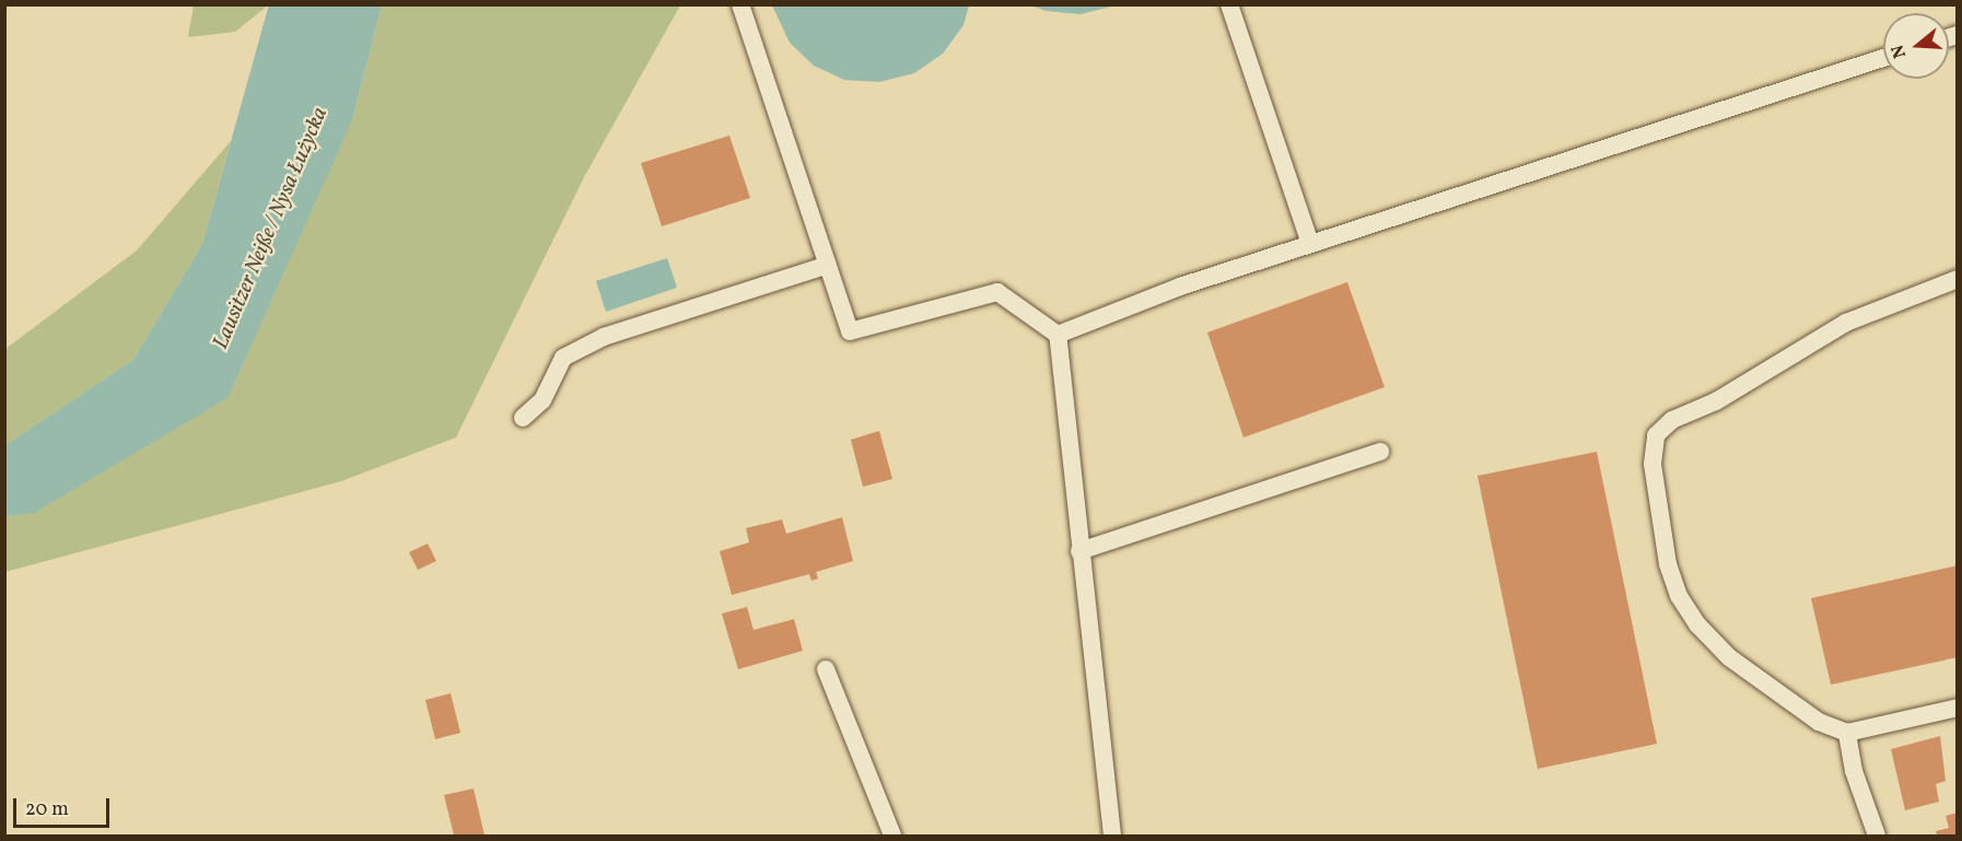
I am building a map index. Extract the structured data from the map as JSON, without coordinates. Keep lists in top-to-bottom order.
{
  "water": ["Lausitzer Neiße / Nysa Łużycka"],
  "scale_bar": "20 m",
  "north": "left"
}
